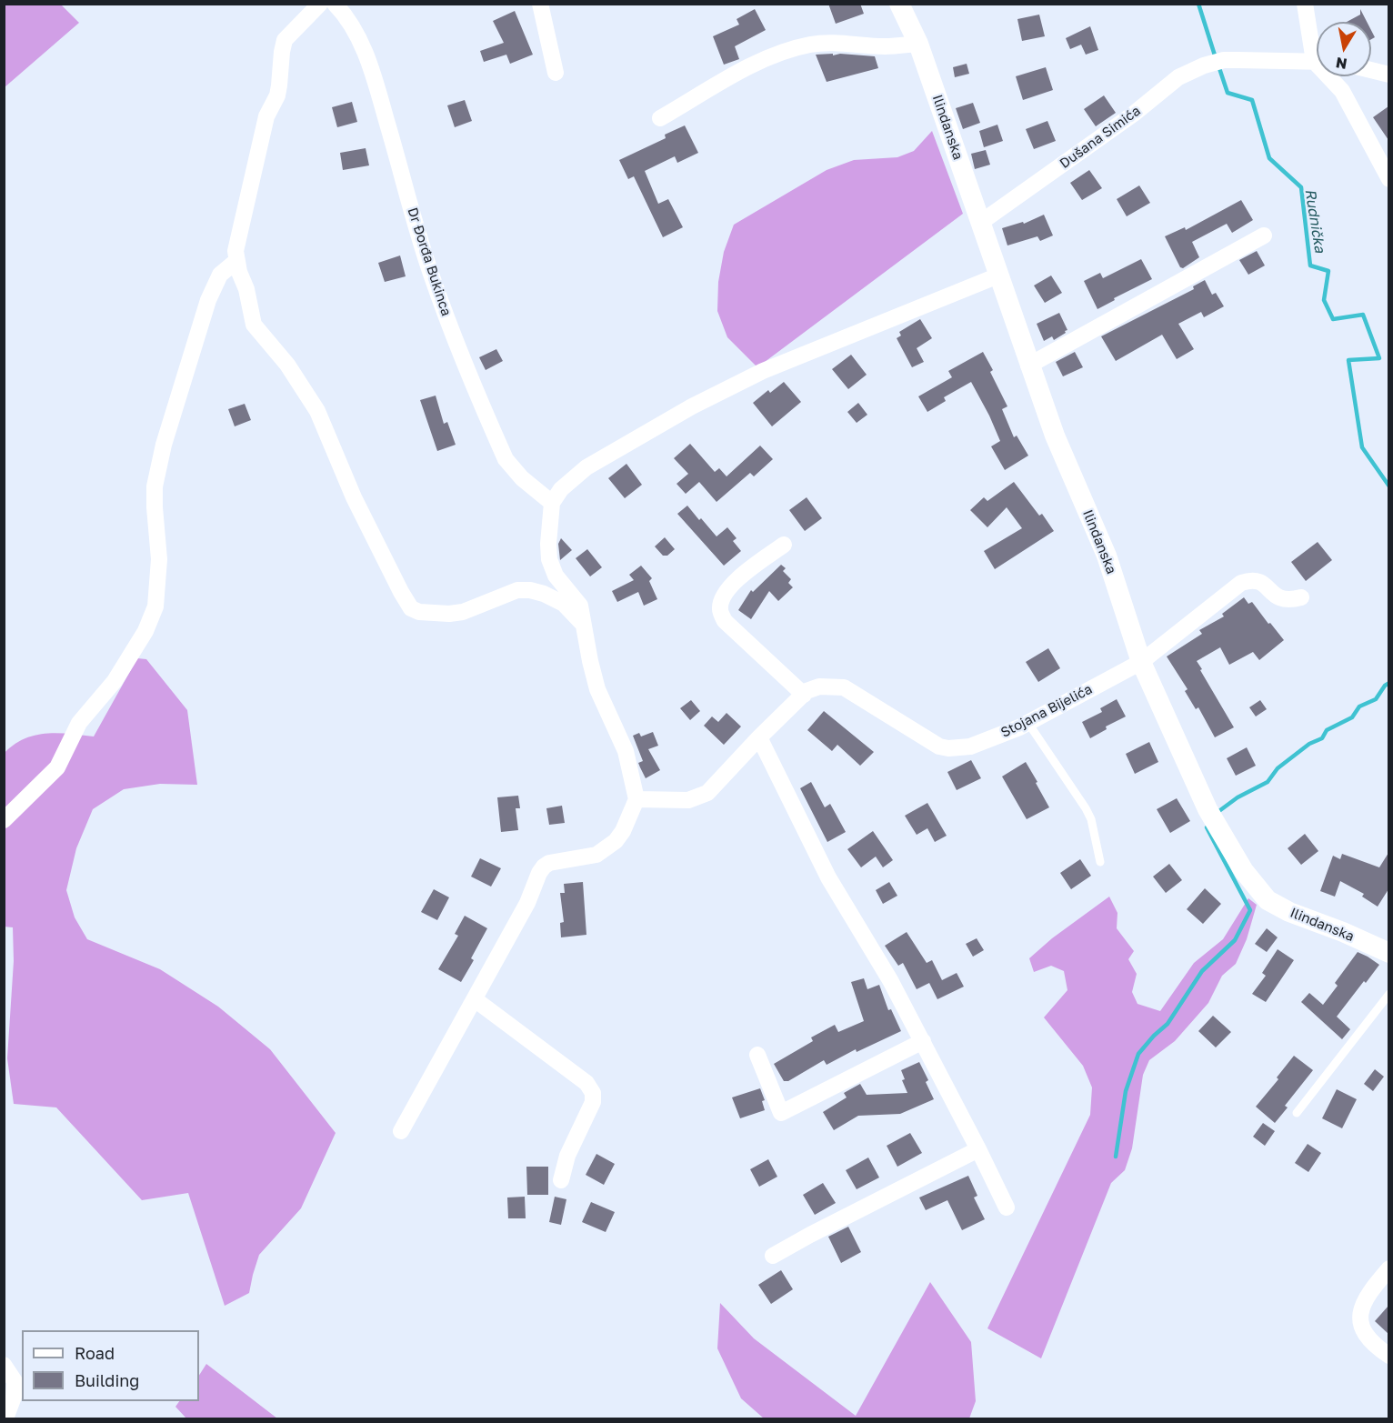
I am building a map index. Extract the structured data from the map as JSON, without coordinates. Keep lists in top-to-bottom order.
{
  "streets": {
    "street": [
      "Ilindanska",
      "Dušana Simića",
      "Dr Đorđa Bukinca",
      "Stojana Bijelića"
    ]
  },
  "crossings": [
    ["Ilindanska", "Dušana Simića"],
    ["Ilindanska", "Stojana Bijelića"]
  ],
  "water": ["Rudnička"],
  "legend": ["Road", "Building"],
  "north": "bottom"
}
